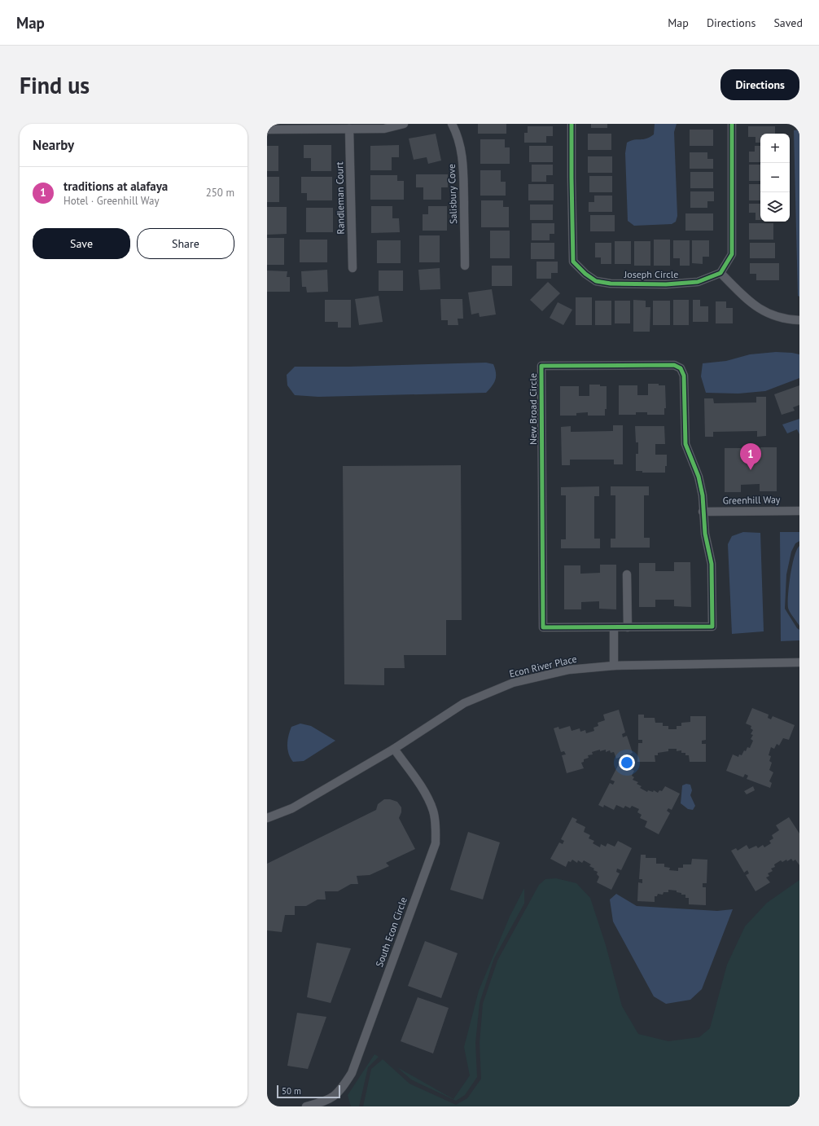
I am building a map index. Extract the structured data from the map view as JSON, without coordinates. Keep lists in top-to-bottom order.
{
  "streets": {
    "street": [
      "Salisbury Cove",
      "Randleman Court",
      "Joseph Circle",
      "New Broad Circle",
      "Greenhill Way",
      "Econ River Place",
      "South Econ Circle"
    ]
  },
  "crossings": [
    ["New Broad Circle", "Greenhill Way"],
    ["Econ River Place", "South Econ Circle"]
  ],
  "scale_bar": "50 m",
  "page": {
    "header": "Map",
    "nav": ["Map", "Directions", "Saved"],
    "buttons": [
      "Directions",
      ["Save", "Share"]
    ],
    "title": "Find us",
    "heading": "Nearby",
    "map_buttons": ["+", "−"],
    "list": [
      {
        "mark": "1",
        "name": "traditions at alafaya",
        "note": "Hotel · Greenhill Way",
        "value": "250 m"
      }
    ],
    "pins": "1",
    "scale": "50 m"
  }
}
